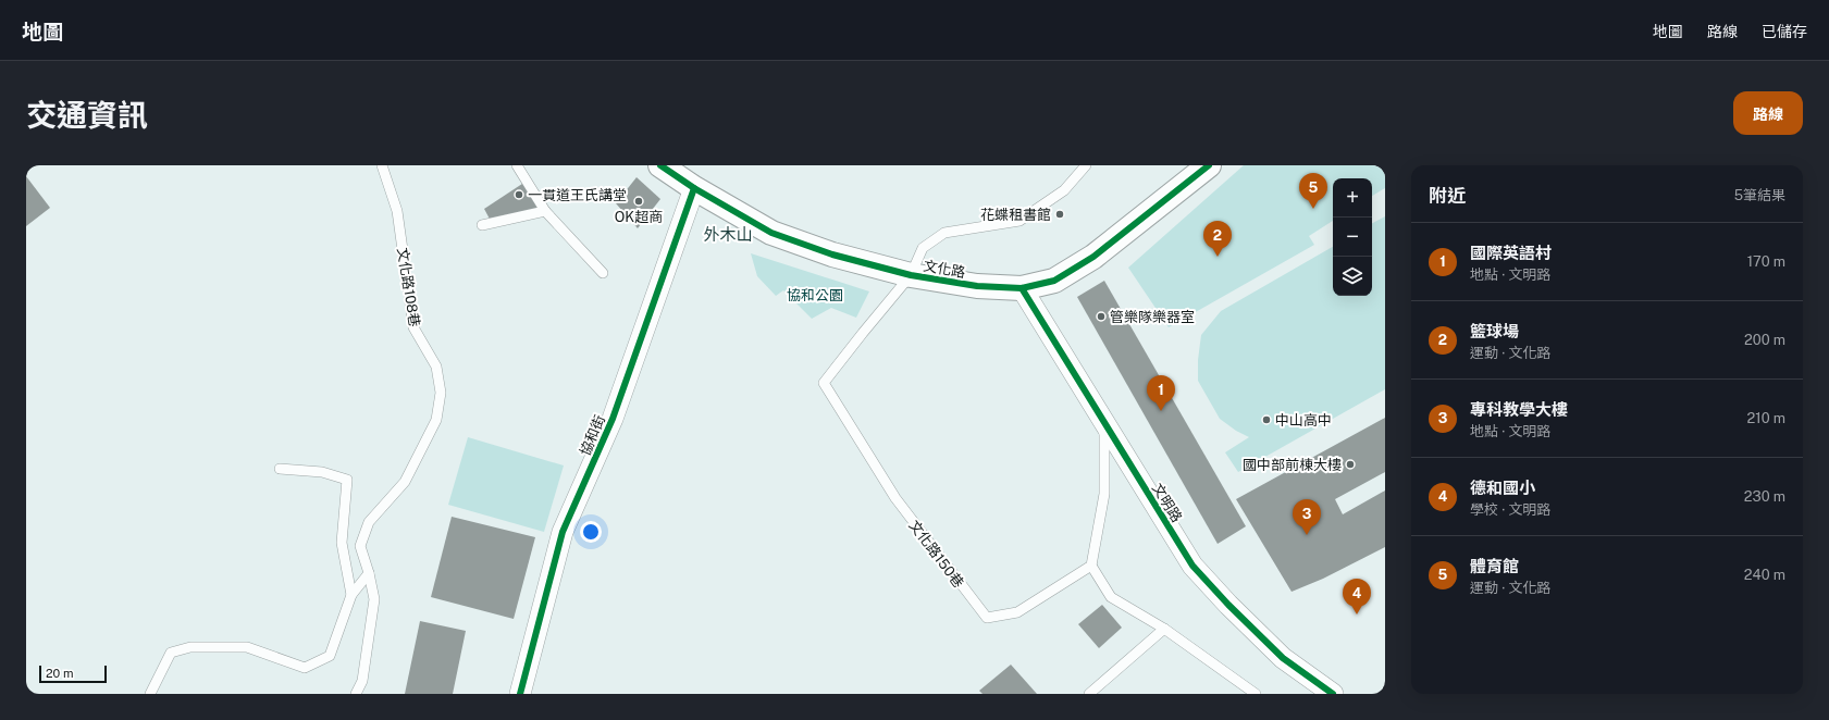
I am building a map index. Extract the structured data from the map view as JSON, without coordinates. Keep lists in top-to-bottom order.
{
  "streets": {
    "street": ["文化路", "協和街", "文明路"],
    "lane": ["文化路108巷", "文化路150巷"]
  },
  "crossings": [
    ["文化路", "協和街"],
    ["文化路", "文明路"],
    ["文化路", "文化路150巷"]
  ],
  "districts": ["外木山"],
  "parks": ["協和公園"],
  "places": [
    "一貫道王氏講堂",
    "OK超商",
    "花蝶租書館",
    "管樂隊樂器室",
    "中山高中",
    "國中部前棟大樓"
  ],
  "scale_bar": "20 m",
  "page": {
    "header": "地圖",
    "nav": ["地圖", "路線", "已儲存"],
    "title": "交通資訊",
    "buttons": "路線",
    "heading": ["附近", "5筆結果"],
    "pins": [
      "5",
      "2",
      "1",
      "3",
      "4"
    ],
    "map_buttons": ["+", "−"],
    "list": [
      {
        "mark": "1",
        "name": "國際英語村",
        "note": "地點 · 文明路",
        "value": "170 m"
      },
      {
        "mark": "2",
        "name": "籃球場",
        "note": "運動 · 文化路",
        "value": "200 m"
      },
      {
        "mark": "3",
        "name": "專科教學大樓",
        "note": "地點 · 文明路",
        "value": "210 m"
      },
      {
        "mark": "4",
        "name": "德和國小",
        "note": "學校 · 文明路",
        "value": "230 m"
      },
      {
        "mark": "5",
        "name": "體育館",
        "note": "運動 · 文化路",
        "value": "240 m"
      }
    ],
    "scale": "20 m"
  }
}
